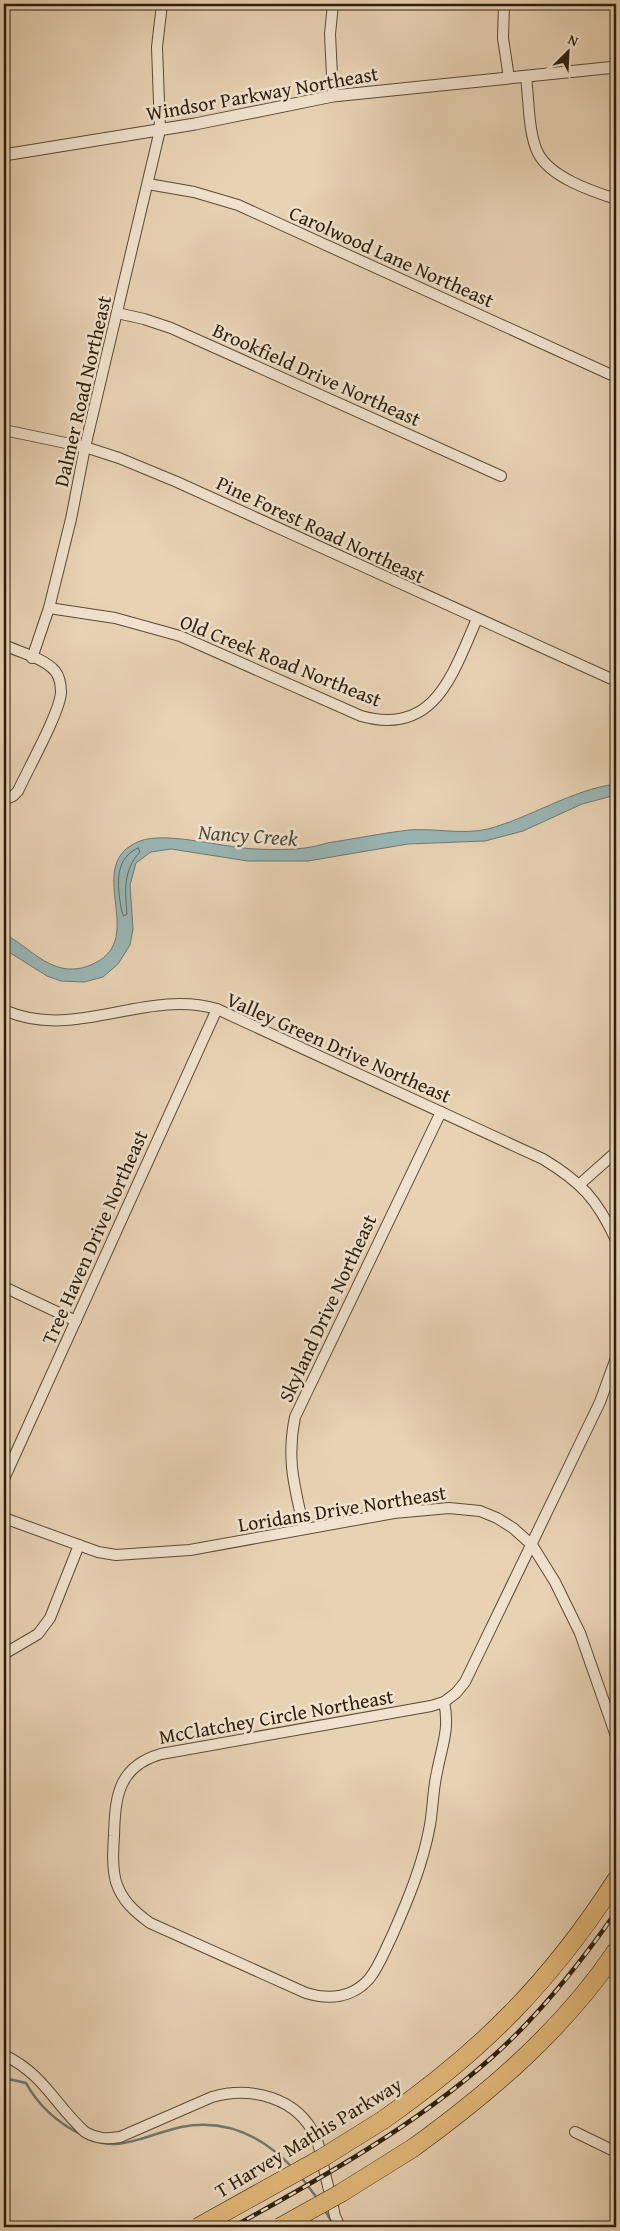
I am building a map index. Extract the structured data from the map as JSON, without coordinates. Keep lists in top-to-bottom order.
{
  "streets": {
    "highway": ["T Harvey Mathis Parkway"],
    "street": [
      "Windsor Parkway Northeast",
      "Carolwood Lane Northeast",
      "Brookfield Drive Northeast",
      "Dalmer Road Northeast",
      "Pine Forest Road Northeast",
      "Old Creek Road Northeast",
      "Valley Green Drive Northeast",
      "Tree Haven Drive Northeast",
      "Skyland Drive Northeast",
      "Loridans Drive Northeast",
      "McClatchey Circle Northeast"
    ]
  },
  "crossings": [
    ["Windsor Parkway Northeast", "Dalmer Road Northeast"],
    ["Carolwood Lane Northeast", "Dalmer Road Northeast"],
    ["Brookfield Drive Northeast", "Dalmer Road Northeast"],
    ["Dalmer Road Northeast", "Pine Forest Road Northeast"],
    ["Dalmer Road Northeast", "Old Creek Road Northeast"],
    ["Pine Forest Road Northeast", "Old Creek Road Northeast"],
    ["Valley Green Drive Northeast", "Tree Haven Drive Northeast"],
    ["Valley Green Drive Northeast", "Skyland Drive Northeast"],
    ["Skyland Drive Northeast", "Loridans Drive Northeast"],
    ["Loridans Drive Northeast", "McClatchey Circle Northeast"]
  ],
  "water": ["Nancy Creek"],
  "north": "top right"
}
